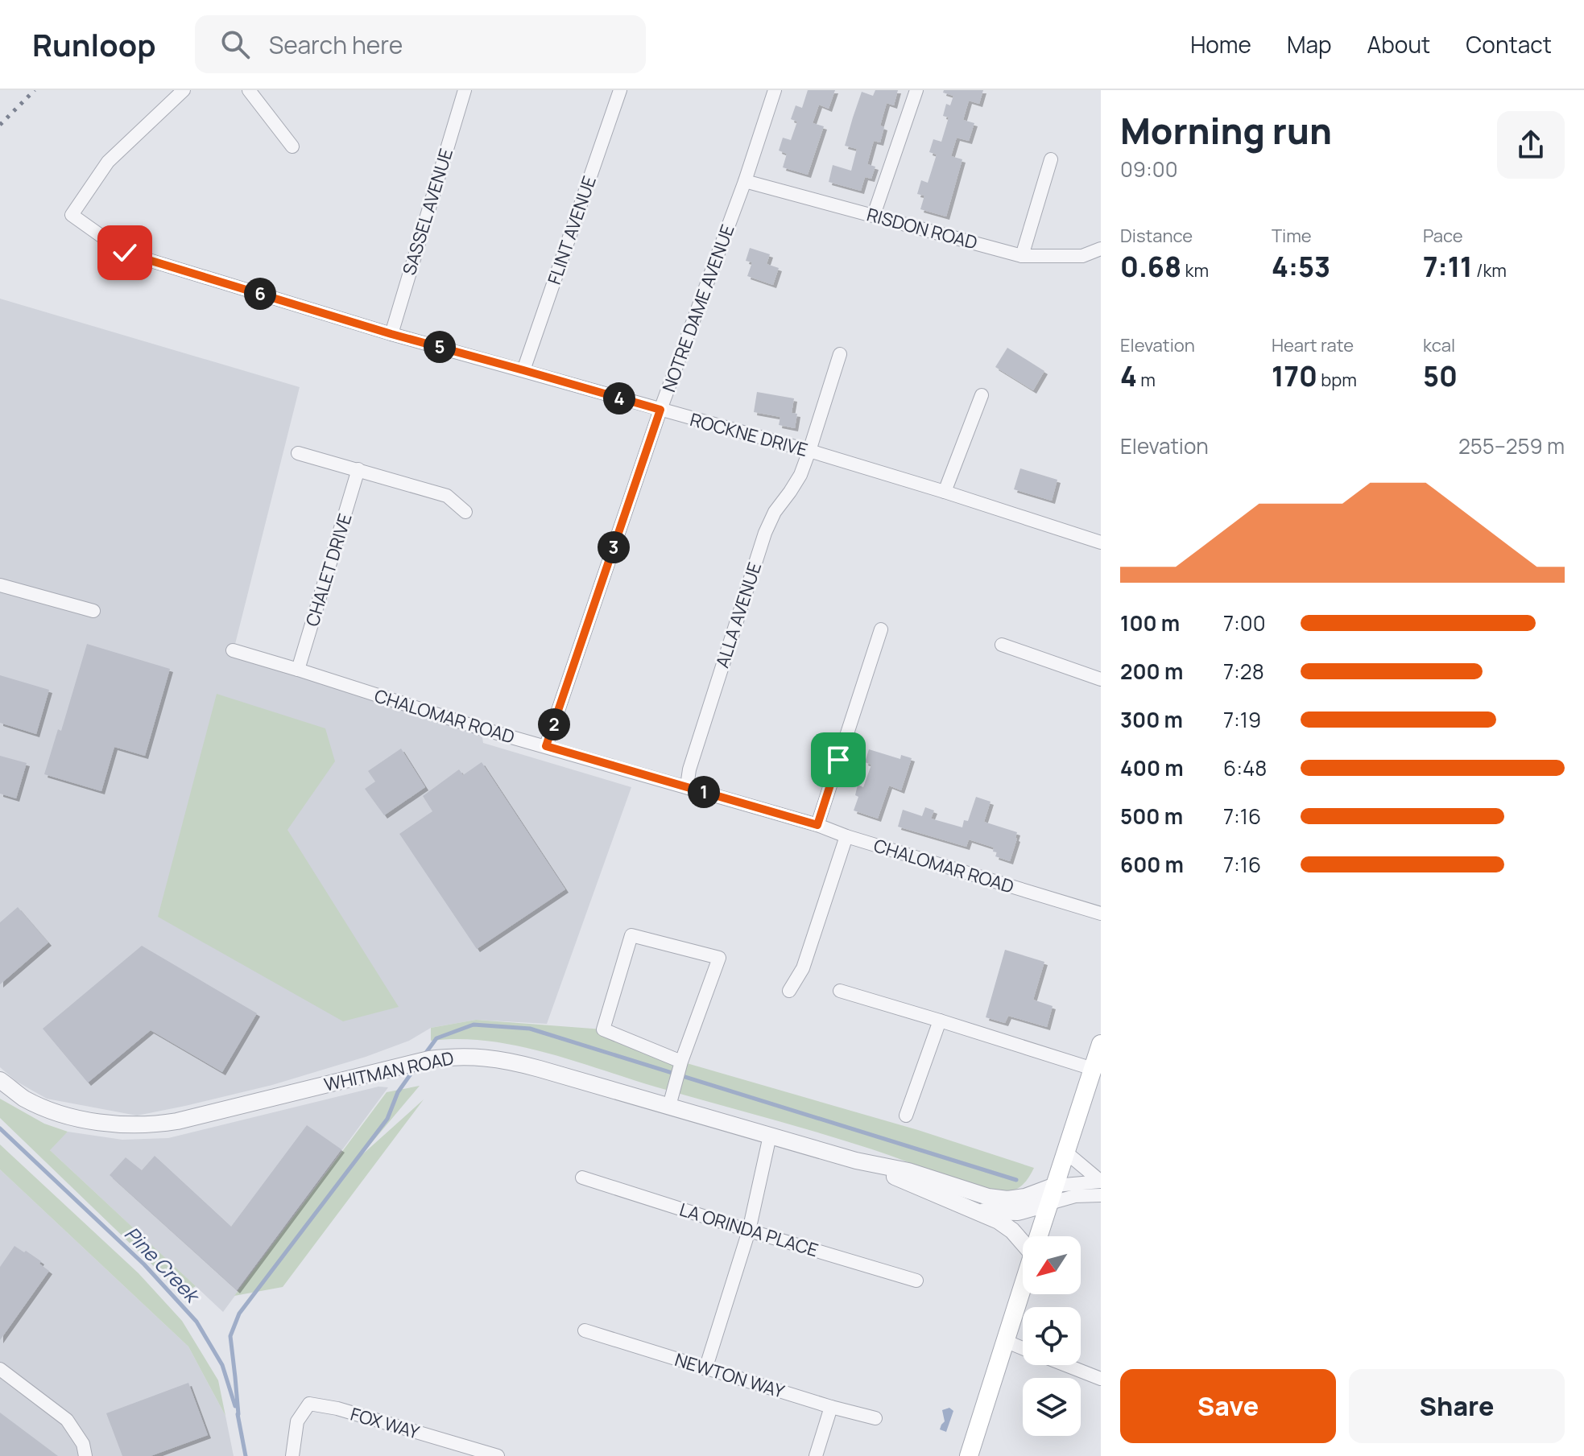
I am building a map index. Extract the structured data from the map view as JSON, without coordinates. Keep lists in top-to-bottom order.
{
  "streets": {
    "street": [
      "SASSEL AVENUE",
      "RISDON ROAD",
      "FLINT AVENUE",
      "NOTRE DAME AVENUE",
      "ROCKNE DRIVE",
      "CHALET DRIVE",
      "ALLA AVENUE",
      "CHALOMAR ROAD",
      "WHITMAN ROAD",
      "LA ORINDA PLACE",
      "NEWTON WAY",
      "FOX WAY"
    ]
  },
  "crossings": [
    ["SASSEL AVENUE", "ROCKNE DRIVE"],
    ["RISDON ROAD", "NOTRE DAME AVENUE"],
    ["FLINT AVENUE", "ROCKNE DRIVE"],
    ["NOTRE DAME AVENUE", "ROCKNE DRIVE"],
    ["NOTRE DAME AVENUE", "CHALOMAR ROAD"],
    ["ROCKNE DRIVE", "ALLA AVENUE"],
    ["CHALET DRIVE", "CHALOMAR ROAD"],
    ["ALLA AVENUE", "CHALOMAR ROAD"]
  ],
  "water": ["Pine Creek"],
  "north": "bottom left",
  "page": {
    "header": "Runloop",
    "search": "Search here",
    "nav": [
      "Home",
      "Map",
      "About",
      "Contact"
    ],
    "heading": ["Morning run", "09:00"],
    "stats": [
      ["Distance", "0.68 km"],
      ["Time", "4:53"],
      ["Pace", "7:11 /km"],
      ["Elevation", "4 m"],
      ["Heart rate", "170 bpm"],
      ["kcal", "50"]
    ],
    "pins": [
      "6",
      "5",
      "4",
      "3",
      "2",
      "1"
    ],
    "chart": ["Elevation", "255–259 m"],
    "list": [
      {
        "name": "100 m",
        "note": "7:00"
      },
      {
        "name": "200 m",
        "note": "7:28"
      },
      {
        "name": "300 m",
        "note": "7:19"
      },
      {
        "name": "400 m",
        "note": "6:48"
      },
      {
        "name": "500 m",
        "note": "7:16"
      },
      {
        "name": "600 m",
        "note": "7:16"
      }
    ],
    "buttons": ["Save", "Share"]
  }
}
